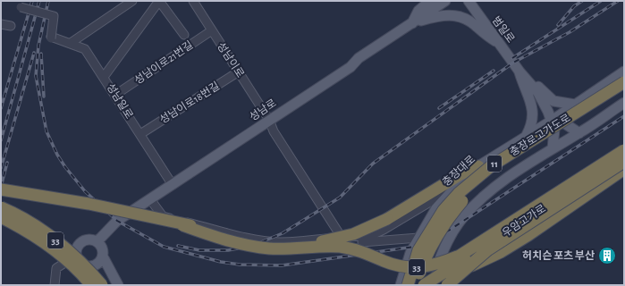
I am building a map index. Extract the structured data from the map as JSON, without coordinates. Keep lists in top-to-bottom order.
{
  "streets": {
    "highway": [
      "충장로고가도로",
      "11",
      "우암고가로",
      "33"
    ],
    "main road": ["범일로", "성남로", "충장대로"],
    "street": [
      "성남이로",
      "성남이로21번길",
      "성남일로",
      "성남이로18번길"
    ]
  },
  "crossings": [
    ["성남이로", "성남이로21번길"],
    ["성남이로", "성남이로18번길"],
    ["성남이로", "성남로"],
    ["성남이로21번길", "성남일로"],
    ["성남일로", "성남이로18번길"],
    ["성남일로", "성남로"]
  ],
  "places": {
    "building": ["허치슨 포츠 부산"]
  }
}
